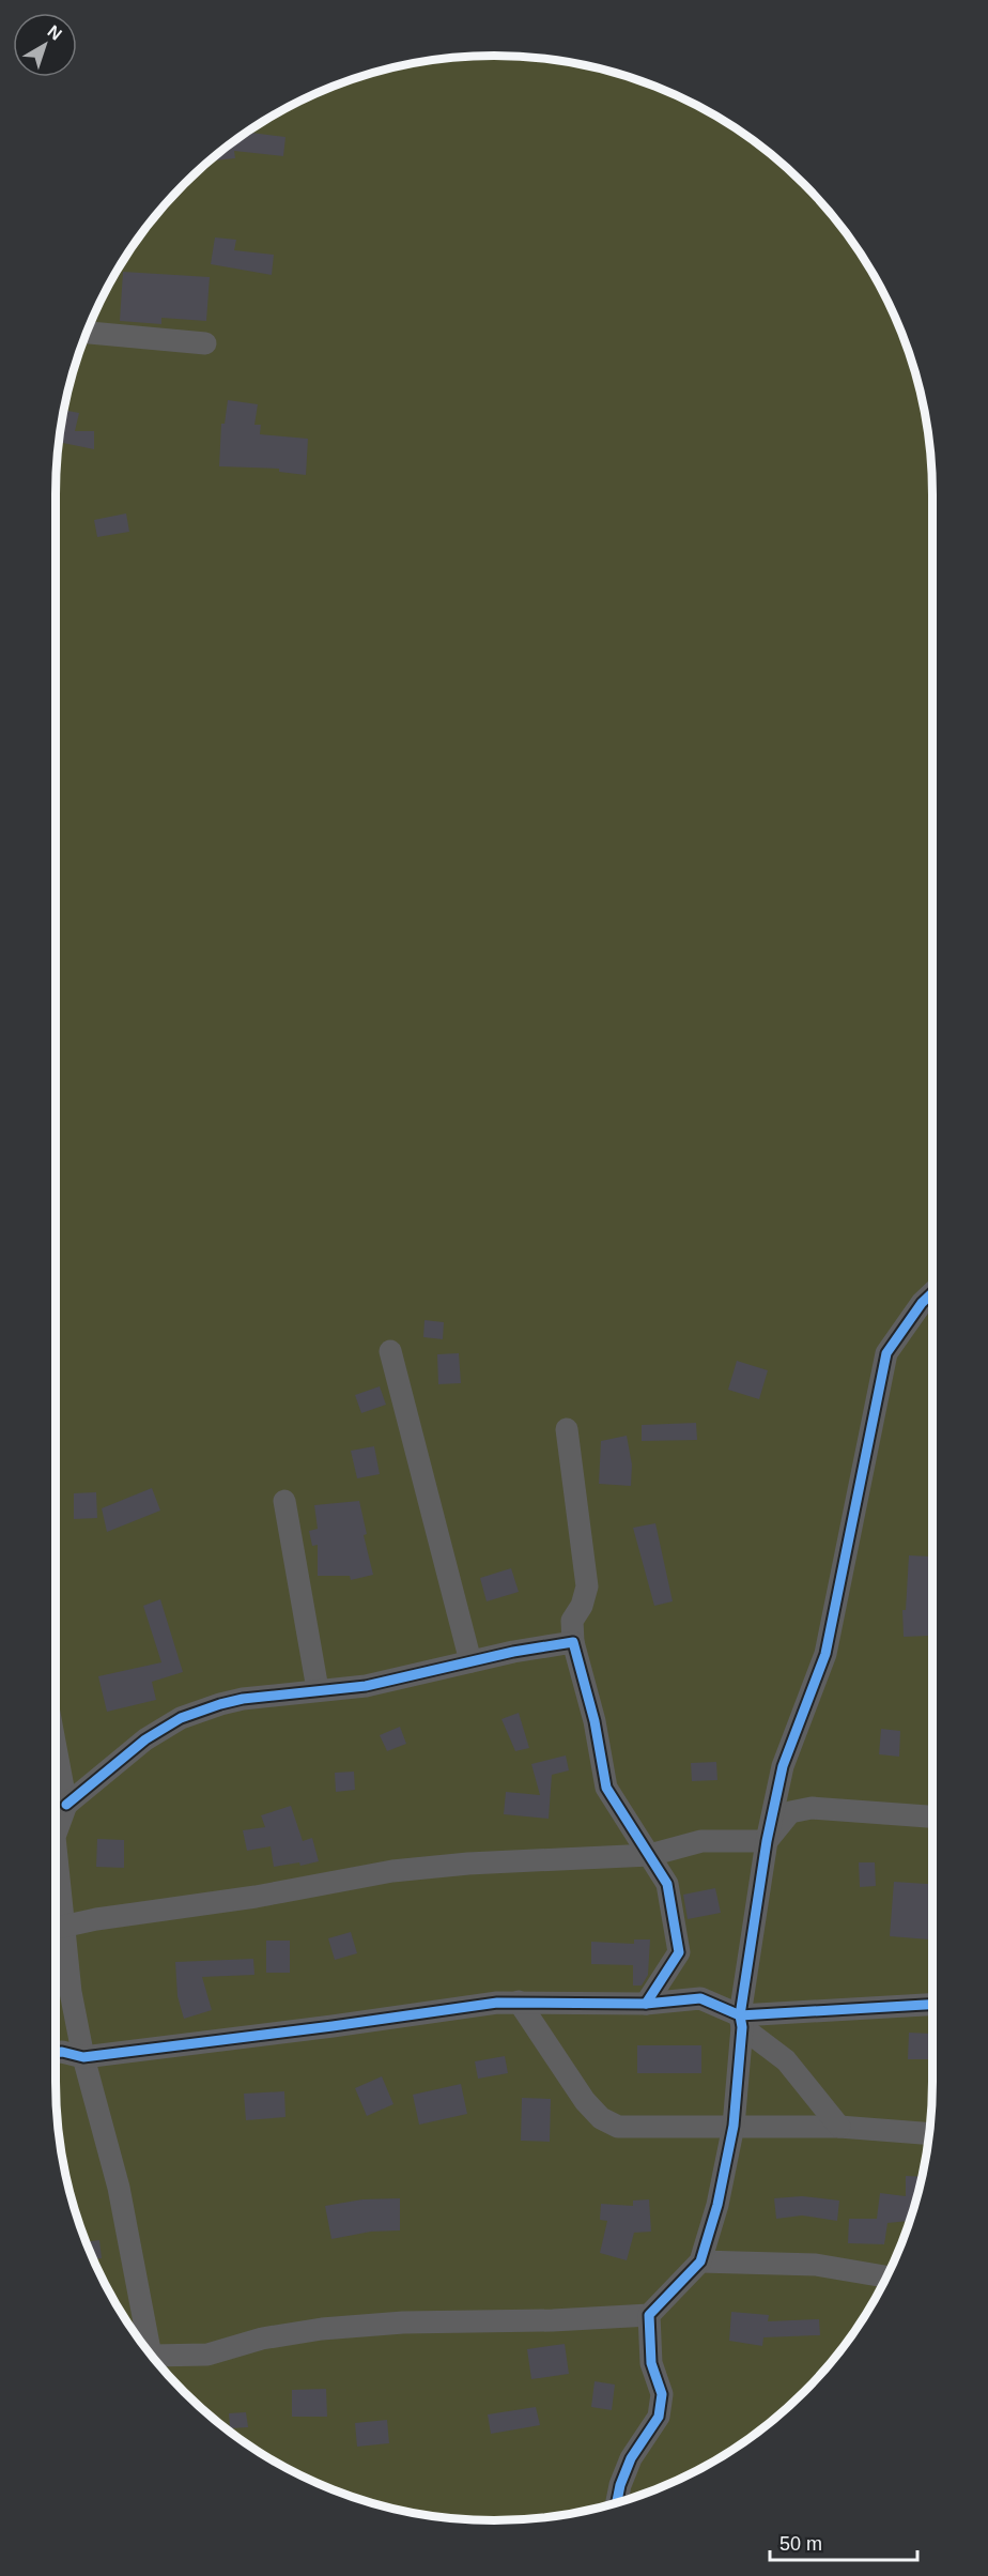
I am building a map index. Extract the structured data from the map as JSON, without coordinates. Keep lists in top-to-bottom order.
{
  "scale_bar": "50 m",
  "north": "top right"
}
